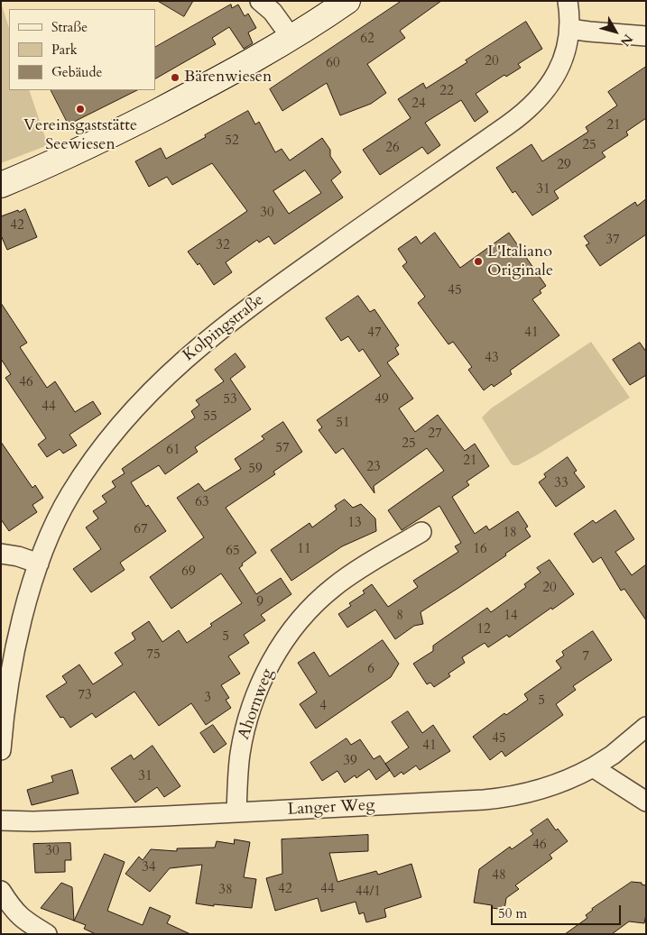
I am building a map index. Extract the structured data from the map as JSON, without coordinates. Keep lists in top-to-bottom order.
{
  "streets": {
    "street": ["Kolpingstraße", "Ahornweg", "Langer Weg"]
  },
  "crossings": [
    ["Ahornweg", "Langer Weg"]
  ],
  "places": ["Bärenwiesen", "Vereinsgaststätte Seewiesen", "L'Italiano Originale"],
  "house_numbers": [
    "62",
    "20",
    "60",
    "22",
    "24",
    "21",
    "52",
    "25",
    "26",
    "29",
    "31",
    "30",
    "42",
    "37",
    "32",
    "45",
    "47",
    "41",
    "43",
    "46",
    "53",
    "49",
    "44",
    "55",
    "51",
    "27",
    "25",
    "57",
    "61",
    "21",
    "23",
    "59",
    "33",
    "63",
    "13",
    "67",
    "18",
    "11",
    "16",
    "65",
    "69",
    "20",
    "9",
    "8",
    "14",
    "12",
    "5",
    "75",
    "7",
    "6",
    "73",
    "3",
    "5",
    "4",
    "45",
    "41",
    "39",
    "31",
    "46",
    "30",
    "34",
    "48",
    "42",
    "44",
    "38",
    "44/1"
  ],
  "legend": ["Straße", "Park", "Gebäude"],
  "scale_bar": "50 m",
  "north": "bottom right"
}
